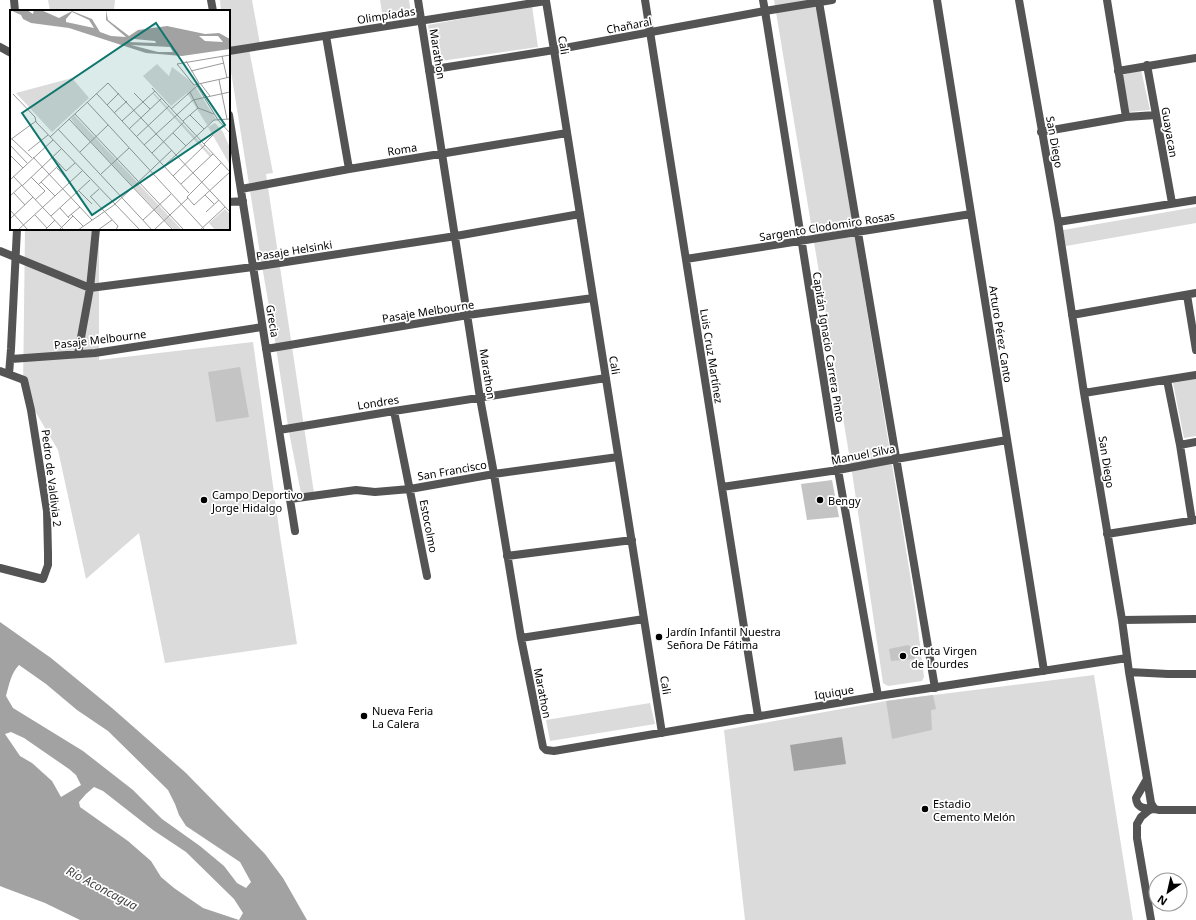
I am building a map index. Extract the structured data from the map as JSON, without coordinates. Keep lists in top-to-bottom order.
{
  "streets": {
    "street": [
      "Olimpíadas",
      "Chañaral",
      "Cali",
      "Marathon",
      "Guayacan",
      "San Diego",
      "Roma",
      "Sargento Clodomiro Rosas",
      "Pasaje Helsinki",
      "Pasaje Melbourne",
      "Grecia",
      "Arturo Pérez Canto",
      "Capitán Ignacio Carrera Pinto",
      "Luis Cruz Martínez",
      "Londres",
      "Manuel Silva",
      "San Francisco",
      "Pedro de Valdivia 2",
      "Estocolmo",
      "Iquique"
    ]
  },
  "crossings": [
    ["Olimpíadas", "Cali"],
    ["Olimpíadas", "Marathon"],
    ["Chañaral", "Cali"],
    ["Chañaral", "Marathon"],
    ["Chañaral", "Capitán Ignacio Carrera Pinto"],
    ["Chañaral", "Luis Cruz Martínez"],
    ["Cali", "Roma"],
    ["Cali", "Pasaje Helsinki"],
    ["Cali", "Pasaje Melbourne"],
    ["Cali", "Londres"],
    ["Cali", "San Francisco"],
    ["Cali", "Iquique"],
    ["Marathon", "Roma"],
    ["Marathon", "Pasaje Helsinki"],
    ["Marathon", "Pasaje Melbourne"],
    ["Marathon", "Londres"],
    ["Marathon", "San Francisco"],
    ["Marathon", "Iquique"],
    ["San Diego", "Iquique"],
    ["Roma", "Grecia"],
    ["Sargento Clodomiro Rosas", "Arturo Pérez Canto"],
    ["Sargento Clodomiro Rosas", "Capitán Ignacio Carrera Pinto"],
    ["Sargento Clodomiro Rosas", "Luis Cruz Martínez"],
    ["Pasaje Helsinki", "Grecia"],
    ["Pasaje Melbourne", "Grecia"],
    ["Grecia", "Londres"],
    ["Grecia", "San Francisco"],
    ["Arturo Pérez Canto", "Manuel Silva"],
    ["Arturo Pérez Canto", "Iquique"],
    ["Capitán Ignacio Carrera Pinto", "Manuel Silva"],
    ["Capitán Ignacio Carrera Pinto", "Iquique"],
    ["Luis Cruz Martínez", "Manuel Silva"],
    ["Luis Cruz Martínez", "Iquique"],
    ["Londres", "Estocolmo"],
    ["San Francisco", "Estocolmo"]
  ],
  "water": ["Río Aconcagua"],
  "places": [
    "Campo Deportivo Jorge Hidalgo",
    "Bengy",
    "Jardín Infantil Nuestra Señora De Fátima",
    "Gruta Virgen de Lourdes",
    "Nueva Feria La Calera",
    "Estadio Cemento Melón"
  ],
  "north": "bottom left"
}
